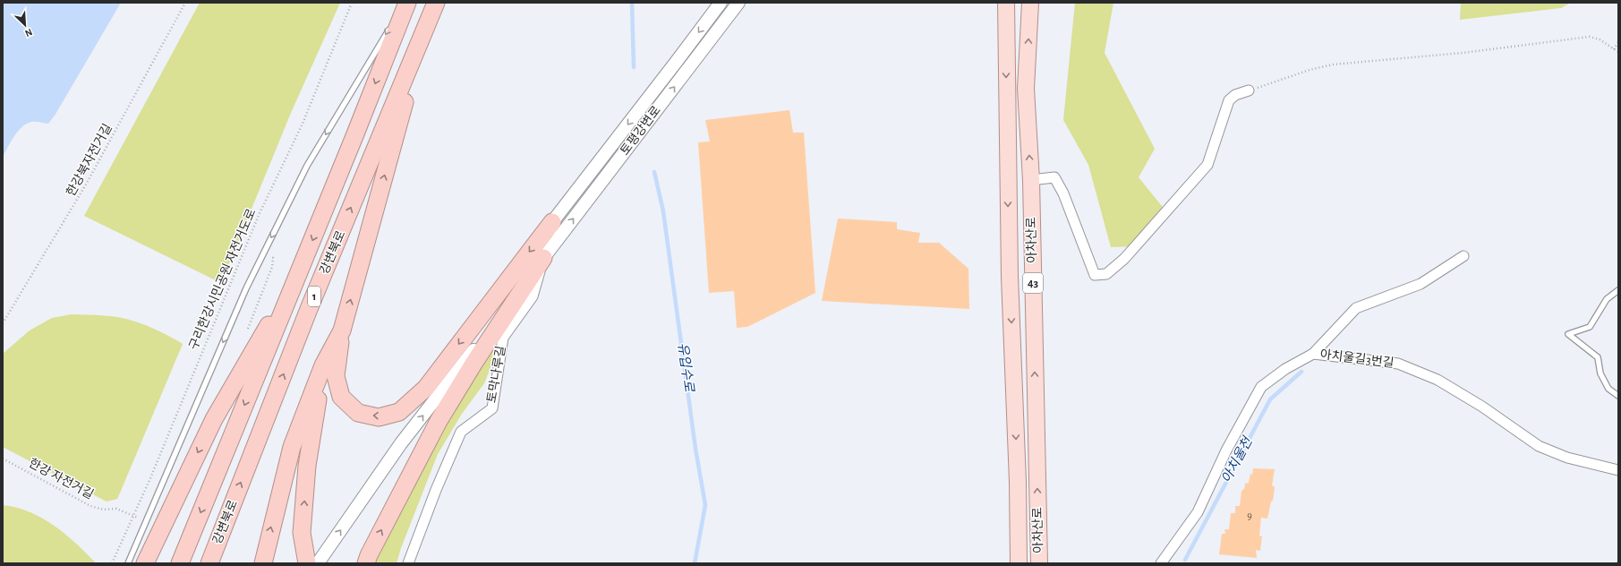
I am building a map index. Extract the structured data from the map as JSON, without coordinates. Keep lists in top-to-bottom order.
{
  "streets": {
    "highway": ["강변북로", "1"],
    "main road": ["아차산로", "43"],
    "street": ["토평강변로", "아치울길3번길", "토막나루길"],
    "path": ["한강북자전거길", "구리한강시민공원 자전거도로", "한강 자전거길"]
  },
  "crossings": [
    ["토평강변로", "토막나루길"],
    ["구리한강시민공원 자전거도로", "한강 자전거길"]
  ],
  "water": ["유입수로", "아치울천"],
  "house_numbers": ["9"],
  "north": "bottom right"
}
